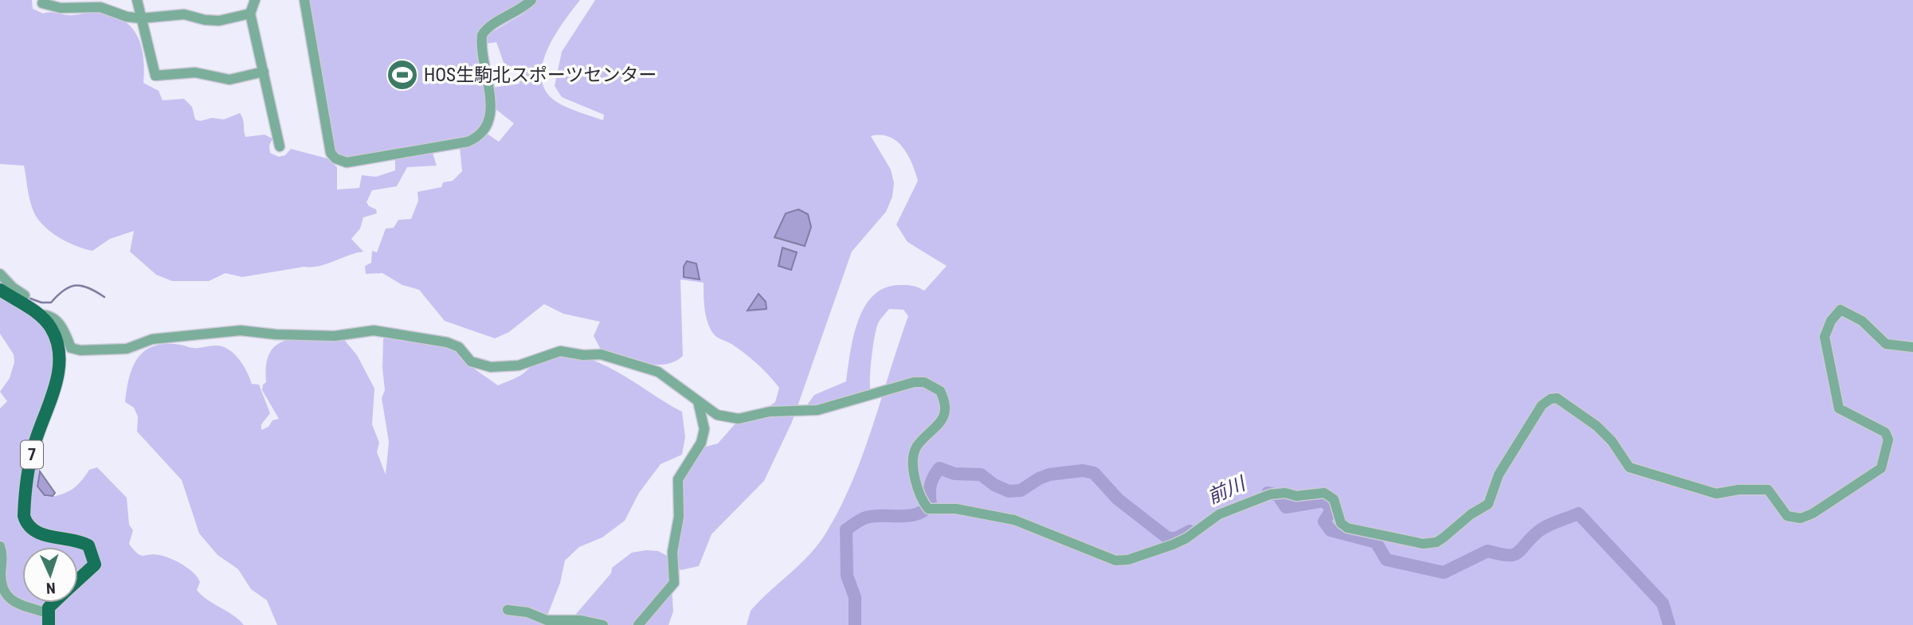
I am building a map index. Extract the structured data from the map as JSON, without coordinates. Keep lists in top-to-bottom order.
{
  "streets": {
    "main road": ["7"]
  },
  "water": ["前川"],
  "places": {
    "sports": ["HOS生駒北スポーツセンター"]
  },
  "north": "bottom"
}
